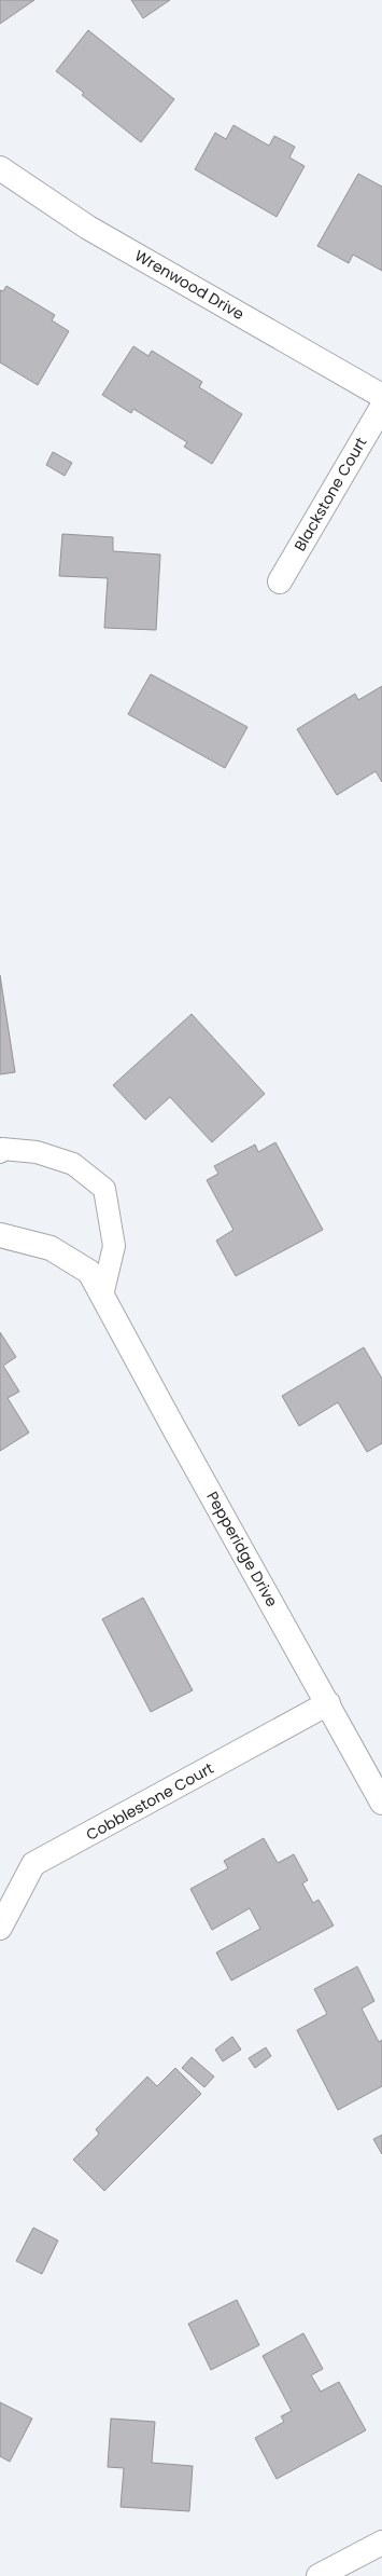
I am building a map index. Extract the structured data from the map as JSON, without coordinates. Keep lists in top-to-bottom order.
{
  "streets": {
    "street": [
      "Wrenwood Drive",
      "Blackstone Court",
      "Pepperidge Drive",
      "Cobblestone Court"
    ]
  },
  "crossings": [
    ["Pepperidge Drive", "Cobblestone Court"]
  ]
}
